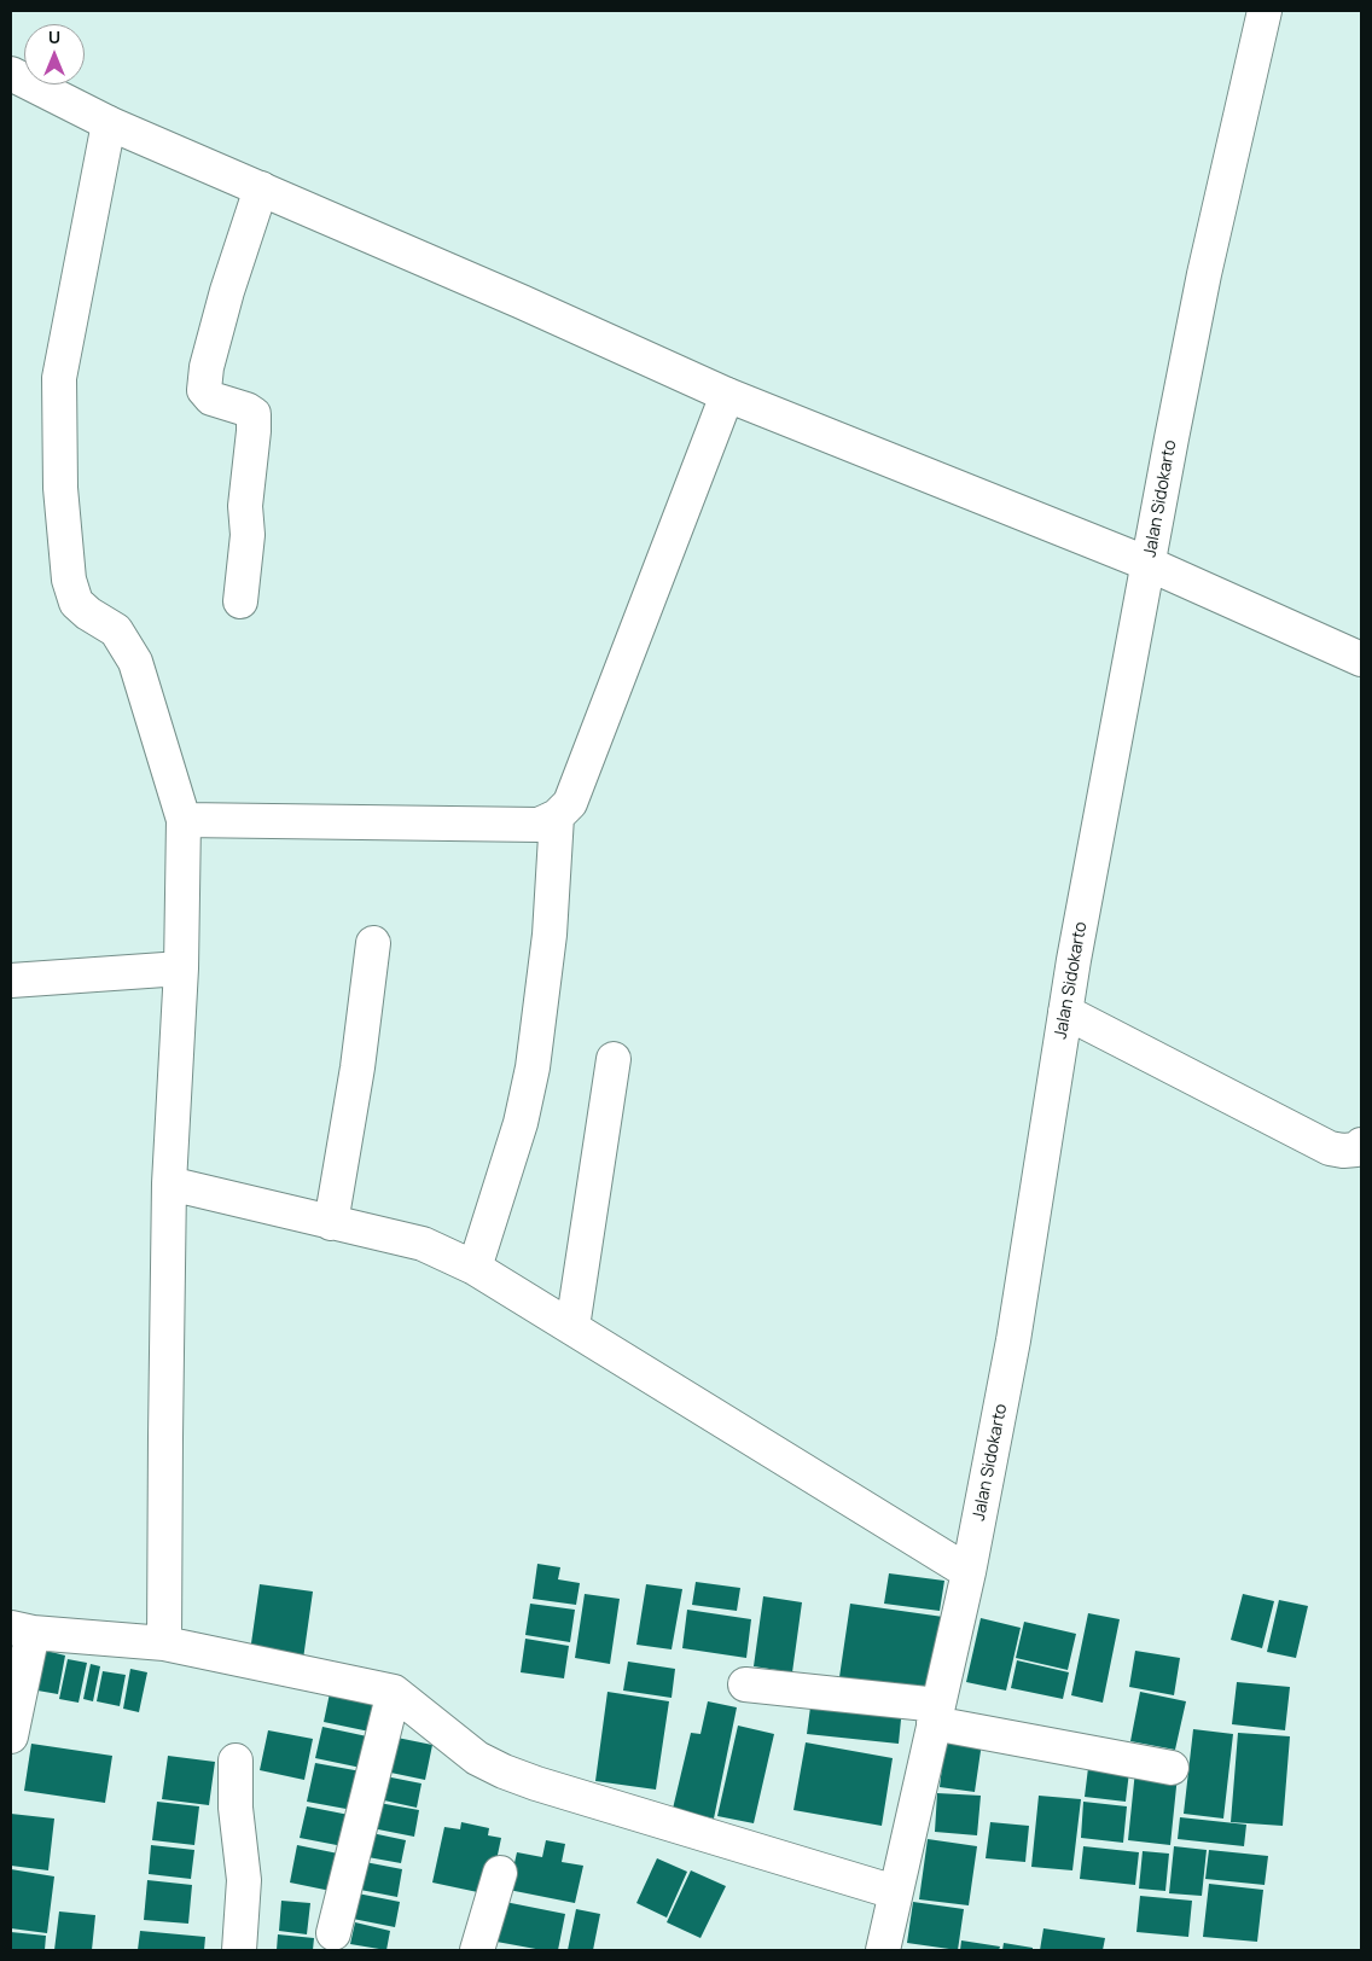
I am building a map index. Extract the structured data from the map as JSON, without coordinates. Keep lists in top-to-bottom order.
{
  "streets": {
    "street": ["Jalan Sidokarto"]
  },
  "north": "top"
}
